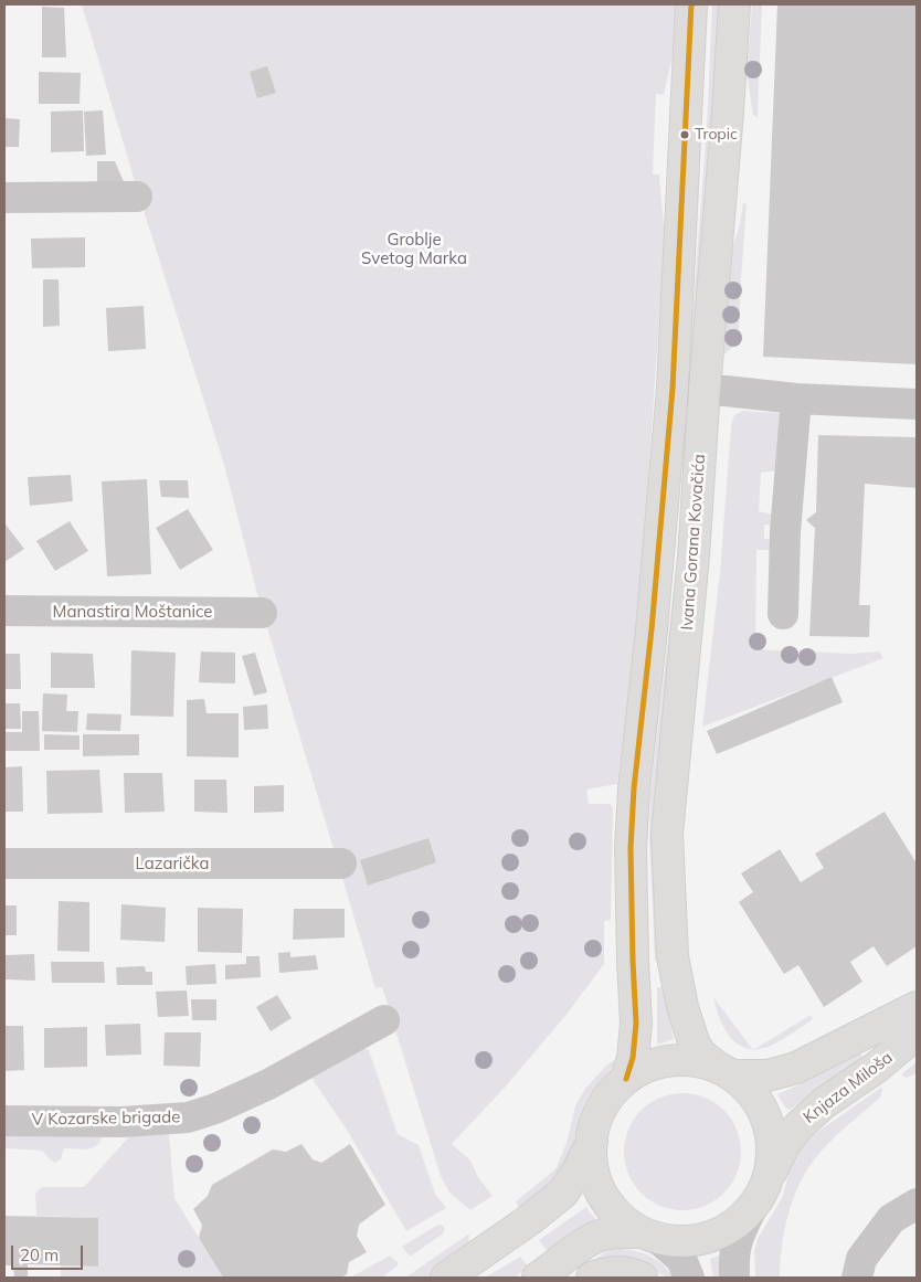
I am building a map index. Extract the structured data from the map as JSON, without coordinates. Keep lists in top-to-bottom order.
{
  "streets": {
    "main road": ["Ivana Gorana Kovačića", "Knjaza Miloša"],
    "street": ["Manastira Moštanice", "Lazarička", "V Kozarske brigade"]
  },
  "crossings": [
    ["Ivana Gorana Kovačića", "Knjaza Miloša"]
  ],
  "parks": ["Groblje Svetog Marka"],
  "places": ["Tropic"],
  "scale_bar": "20 m"
}
